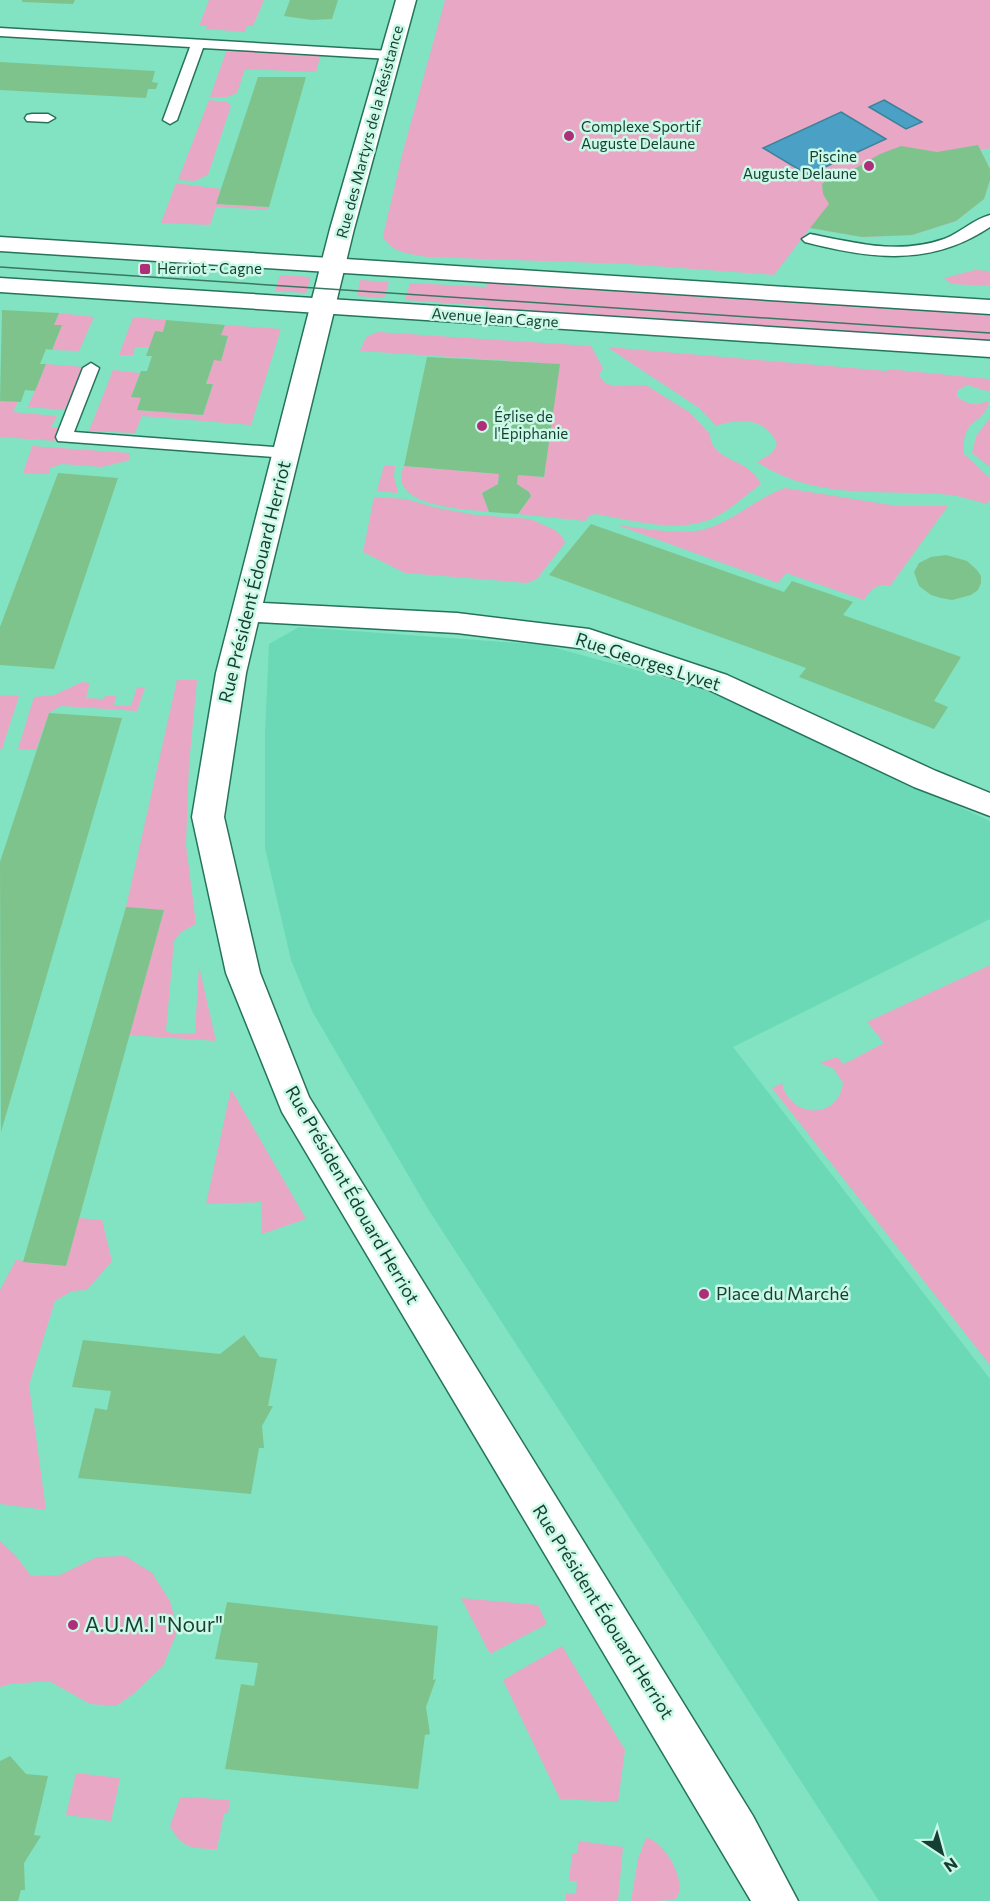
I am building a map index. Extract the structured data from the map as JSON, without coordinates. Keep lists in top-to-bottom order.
{
  "streets": {
    "street": [
      "Rue des Martyrs de la Résistance",
      "Avenue Jean Cagne",
      "Rue Président Édouard Herriot",
      "Rue Georges Lyvet"
    ]
  },
  "crossings": [
    ["Rue des Martyrs de la Résistance", "Avenue Jean Cagne"],
    ["Rue des Martyrs de la Résistance", "Rue Président Édouard Herriot"],
    ["Avenue Jean Cagne", "Rue Président Édouard Herriot"],
    ["Rue Président Édouard Herriot", "Rue Georges Lyvet"]
  ],
  "places": {
    "other": [
      "Complexe Sportif Auguste Delaune",
      "Piscine Auguste Delaune",
      "Église de l'Épiphanie",
      "Place du Marché",
      "A.U.M.I \"Nour\""
    ],
    "transit": ["Herriot - Cagne"]
  },
  "north": "bottom right"
}
